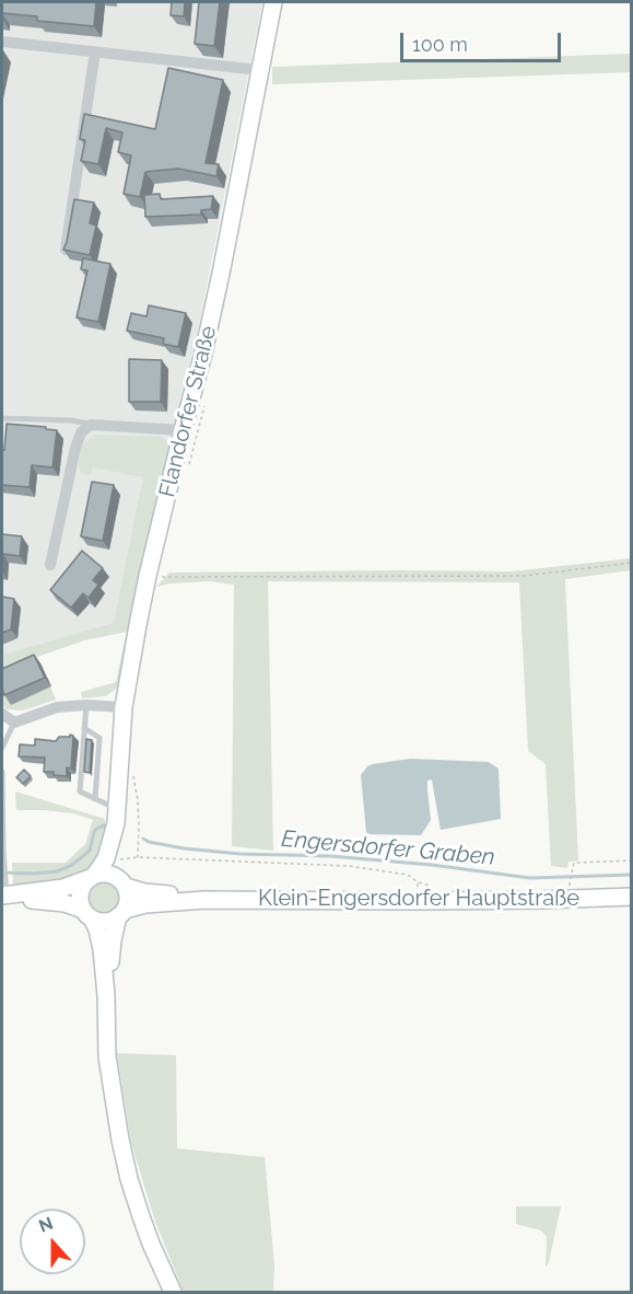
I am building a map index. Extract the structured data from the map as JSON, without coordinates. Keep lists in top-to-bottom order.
{
  "streets": {
    "main road": ["Flandorfer Straße", "Klein-Engersdorfer Hauptstraße"]
  },
  "water": ["Engersdorfer Graben"],
  "scale_bar": "100 m",
  "north": "top"
}
